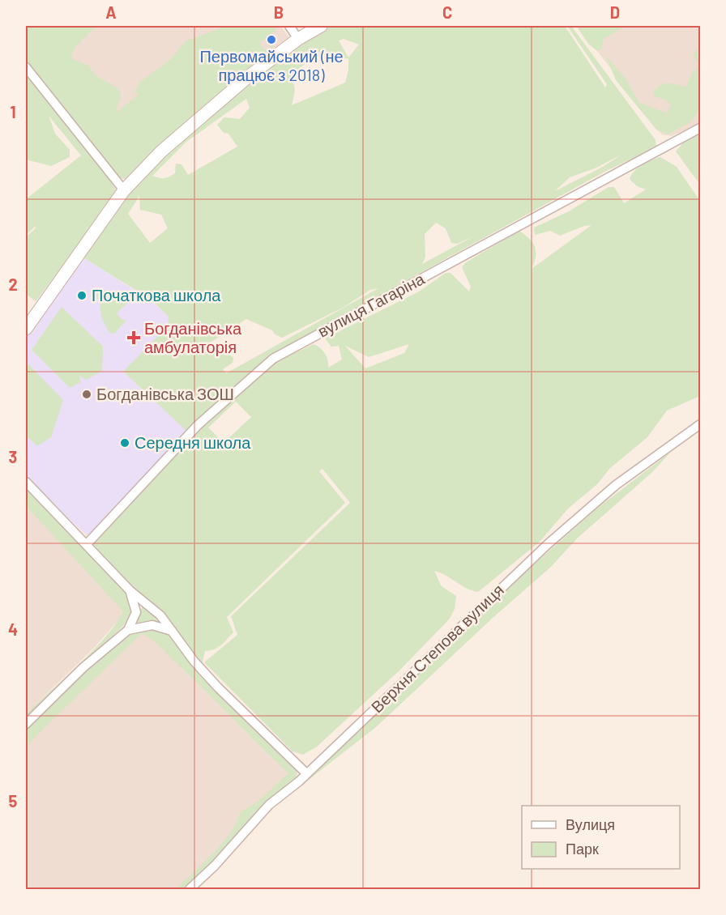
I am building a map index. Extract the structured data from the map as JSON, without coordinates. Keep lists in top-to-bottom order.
{
  "streets": {
    "street": ["вулиця Гагаріна", "Верхня Степова вулиця"]
  },
  "places": {
    "other": [
      "Первомайський (не працює з 2018)",
      "Початкова школа",
      "Богданівська ЗОШ",
      "Середня школа"
    ],
    "health": ["Богданівська амбулаторія"]
  },
  "legend": ["Вулиця", "Парк"],
  "grid": {
    "columns": [
      "A",
      "B",
      "C",
      "D"
    ],
    "rows": [
      "1",
      "2",
      "3",
      "4",
      "5"
    ]
  }
}
